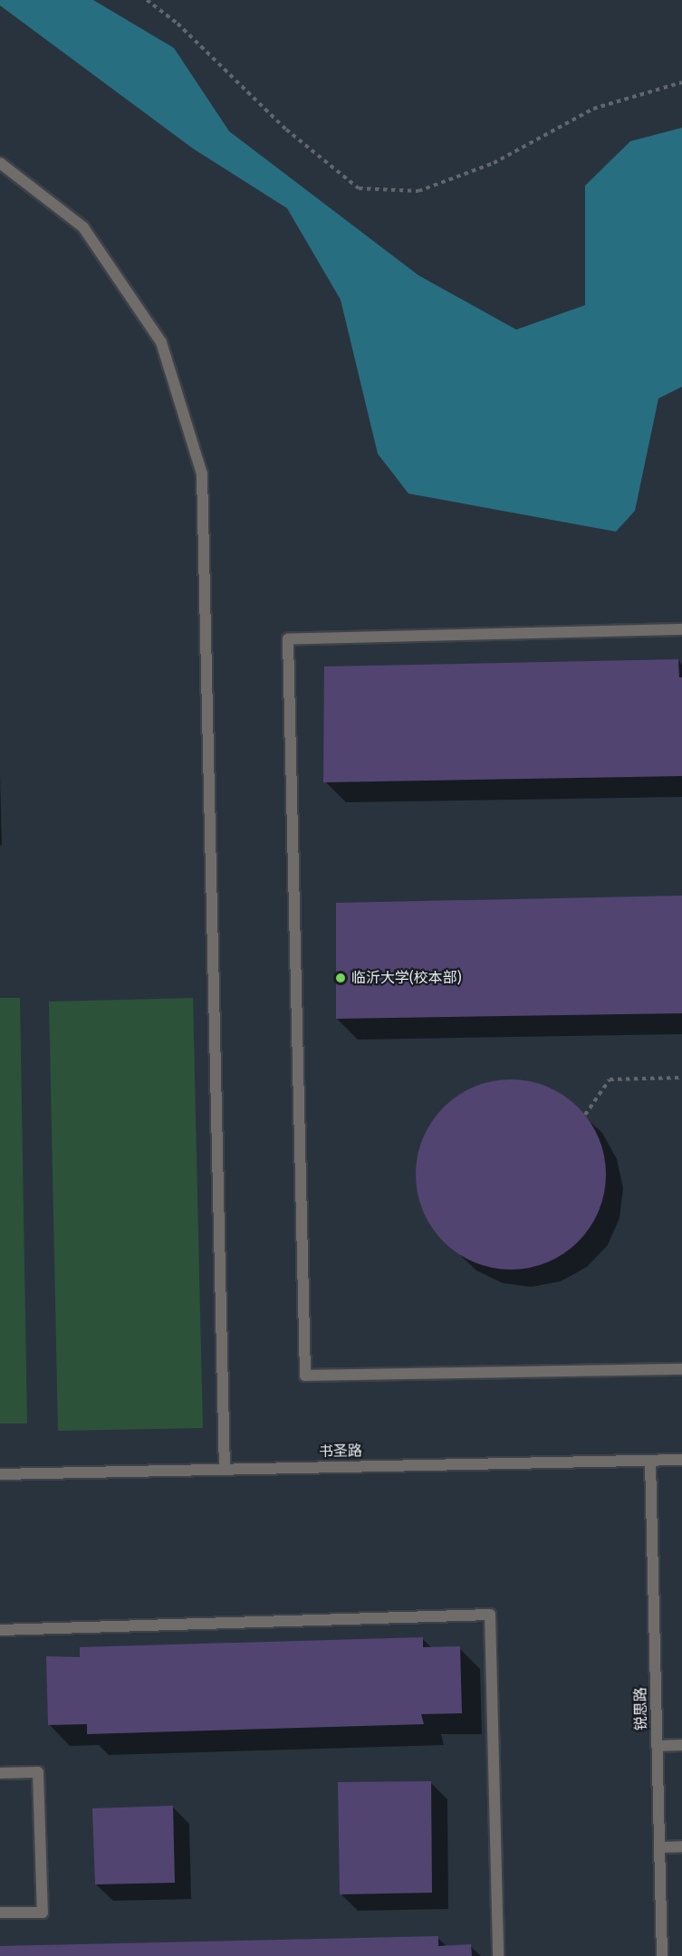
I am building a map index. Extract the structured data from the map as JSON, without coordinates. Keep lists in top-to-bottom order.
{
  "streets": {
    "street": ["书圣路", "锐思路"]
  },
  "crossings": [
    ["书圣路", "锐思路"]
  ],
  "places": ["临沂大学(校本部)"]
}
